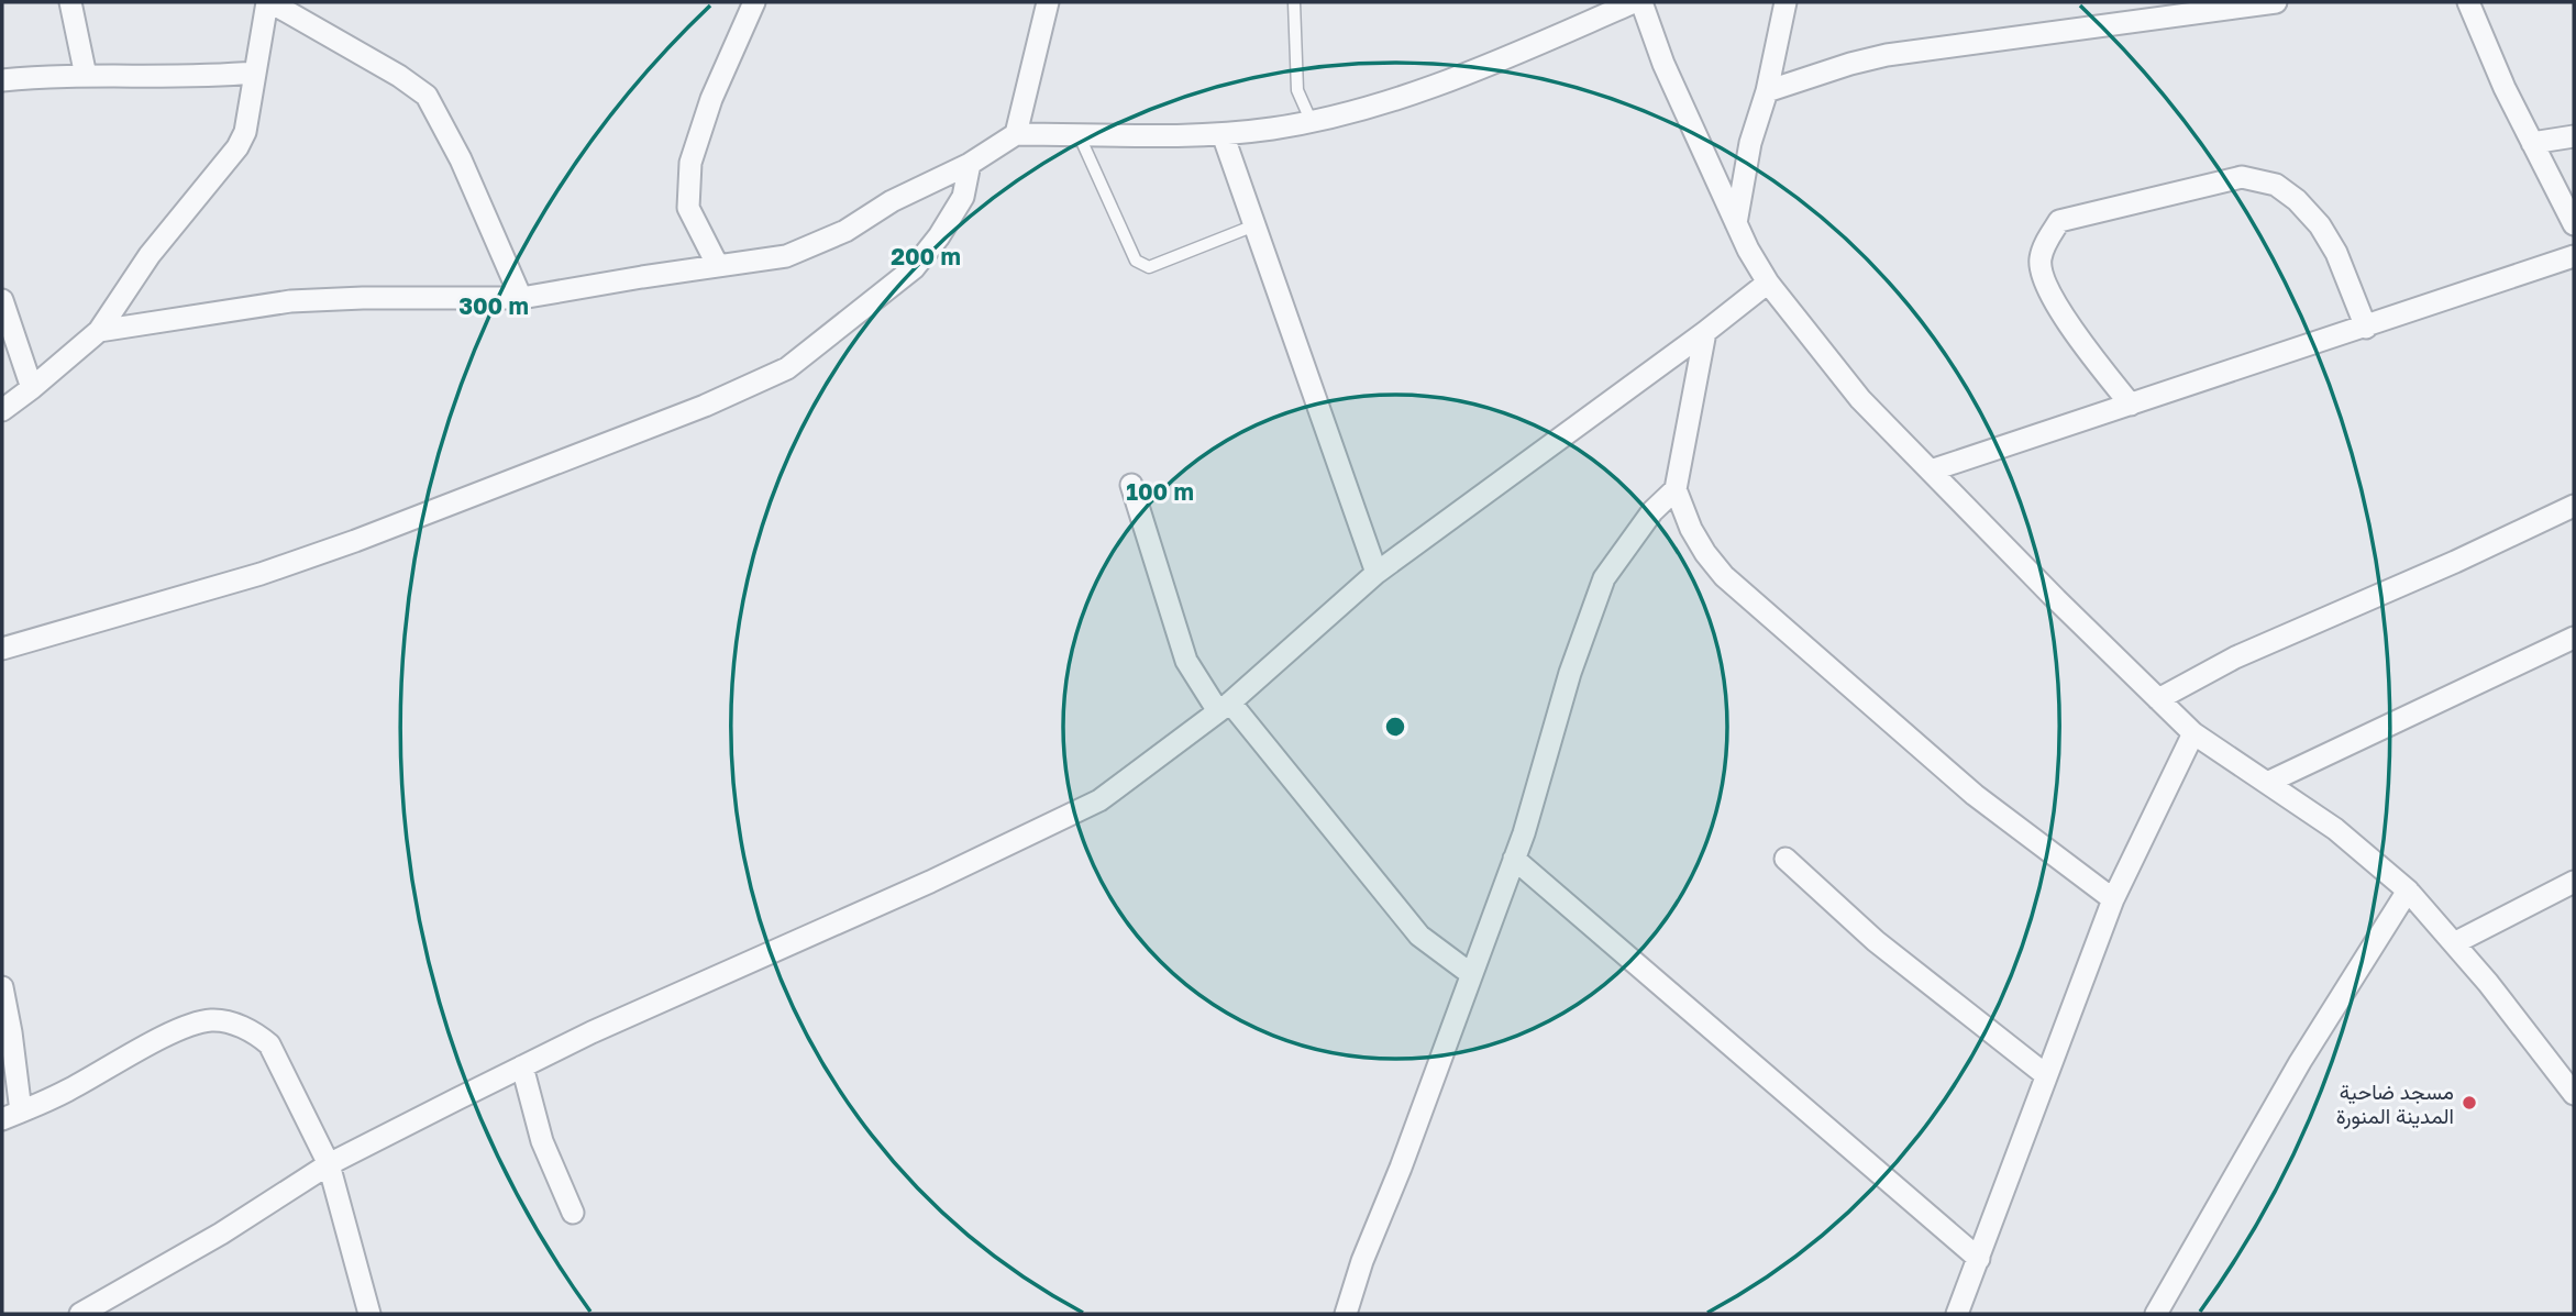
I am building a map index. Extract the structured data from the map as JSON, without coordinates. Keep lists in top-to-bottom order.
{
  "places": ["مسجد ضاحية المدينة المنورة"],
  "rings": ["200 m", "300 m", "100 m"]
}
